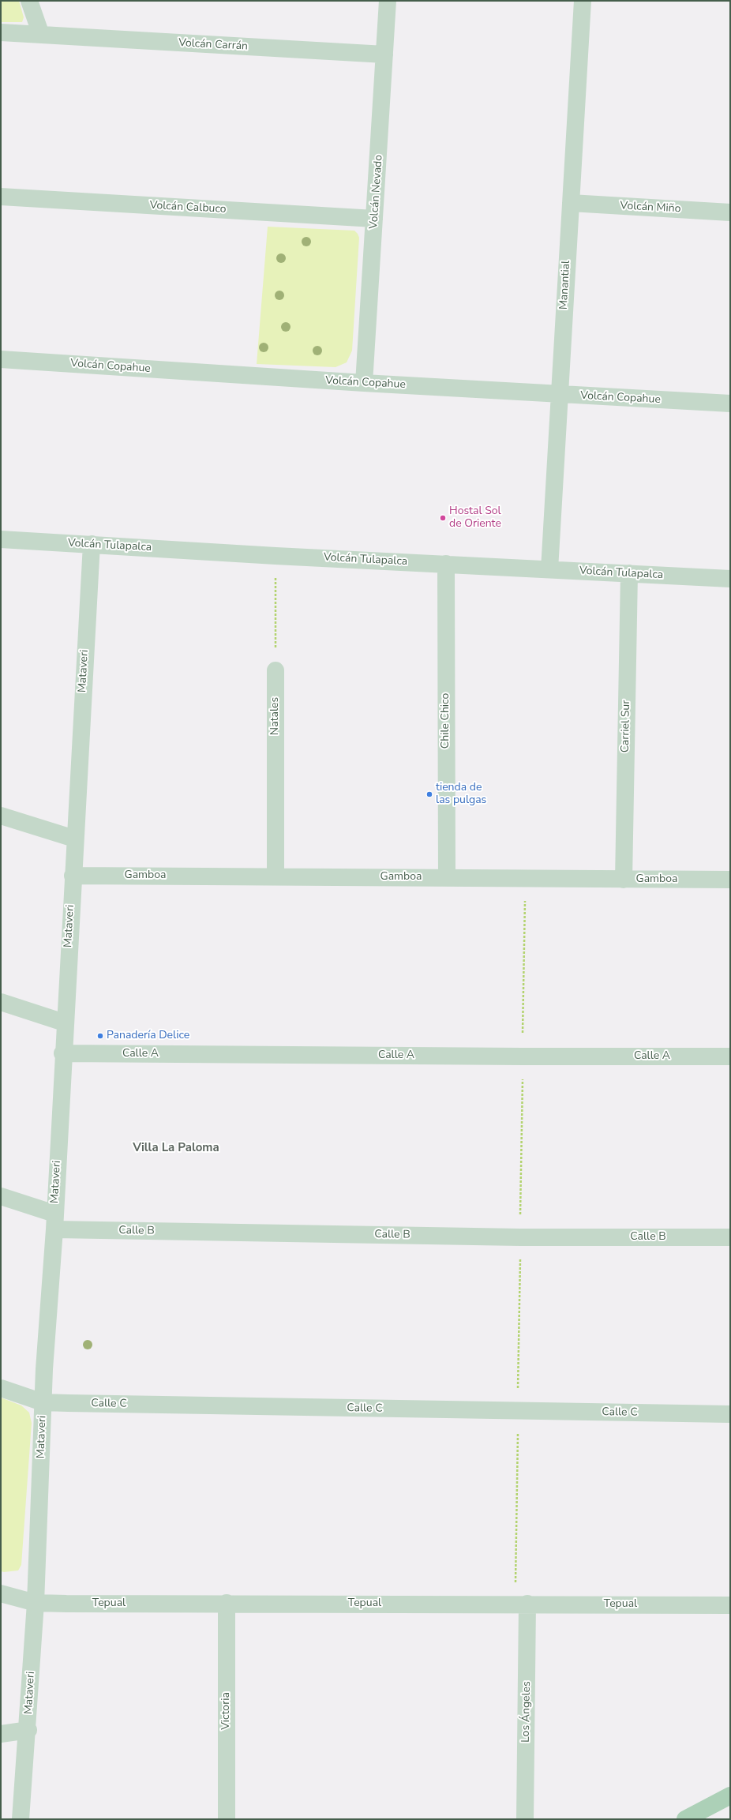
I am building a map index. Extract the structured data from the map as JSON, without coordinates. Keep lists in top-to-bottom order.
{
  "streets": {
    "street": [
      "Volcán Carrán",
      "Volcán Nevado",
      "Volcán Calbuco",
      "Volcán Miño",
      "Manantial",
      "Volcán Copahue",
      "Volcán Tulapalca",
      "Mataveri",
      "Natales",
      "Chile Chico",
      "Carriel Sur",
      "Gamboa",
      "Calle A",
      "Calle B",
      "Calle C",
      "Tepual",
      "Victoria",
      "Los Ángeles"
    ]
  },
  "crossings": [
    ["Volcán Carrán", "Volcán Nevado"],
    ["Volcán Nevado", "Volcán Calbuco"],
    ["Volcán Nevado", "Volcán Copahue"],
    ["Volcán Miño", "Manantial"],
    ["Manantial", "Volcán Copahue"],
    ["Manantial", "Volcán Tulapalca"],
    ["Volcán Tulapalca", "Mataveri"],
    ["Volcán Tulapalca", "Chile Chico"],
    ["Volcán Tulapalca", "Carriel Sur"],
    ["Mataveri", "Gamboa"],
    ["Mataveri", "Calle A"],
    ["Mataveri", "Calle B"],
    ["Mataveri", "Calle C"],
    ["Mataveri", "Tepual"],
    ["Natales", "Gamboa"],
    ["Chile Chico", "Gamboa"],
    ["Carriel Sur", "Gamboa"],
    ["Tepual", "Victoria"],
    ["Tepual", "Los Ángeles"]
  ],
  "districts": ["Villa La Paloma"],
  "places": ["Hostal Sol de Oriente", "tienda de las pulgas", "Panadería Delice"]
}
